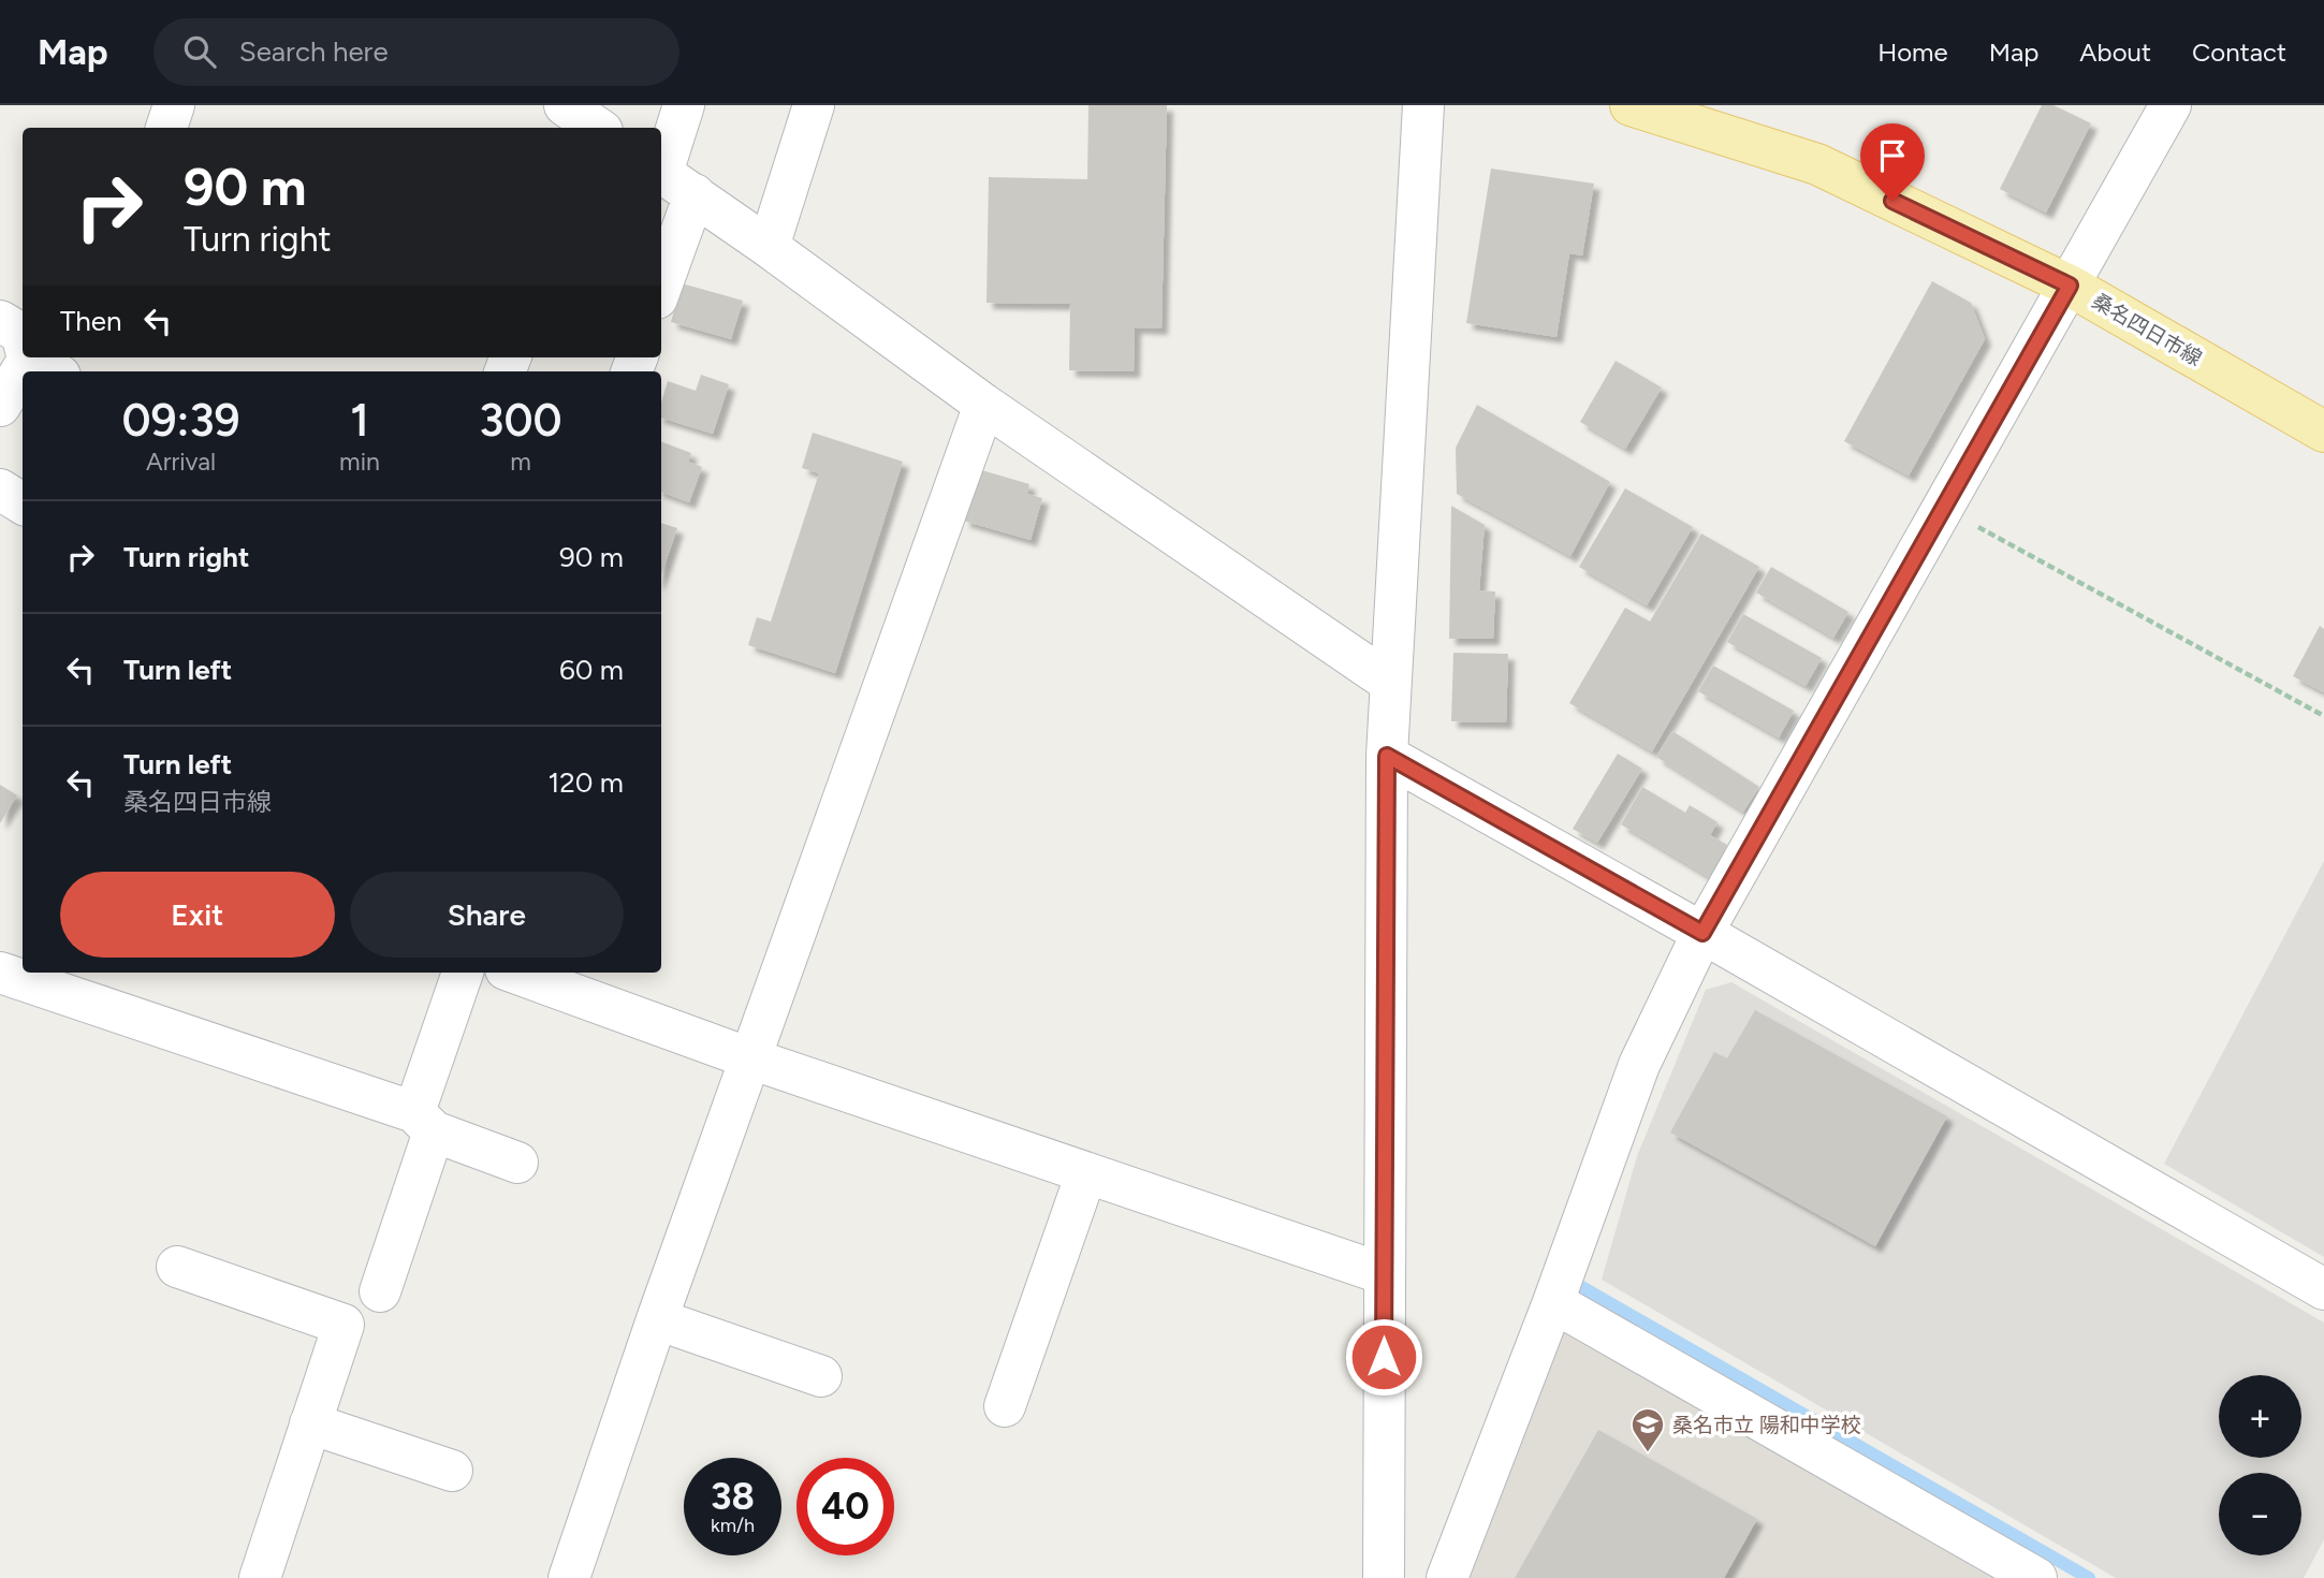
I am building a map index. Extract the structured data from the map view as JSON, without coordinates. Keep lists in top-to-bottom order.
{
  "streets": {
    "main road": ["桑名四日市線"]
  },
  "places": {
    "school or university": ["桑名市立 陽和中学校"]
  },
  "page": {
    "header": "Map",
    "search": "Search here",
    "nav": [
      "Home",
      "Map",
      "About",
      "Contact"
    ],
    "turn": ["90 m", "Turn right"],
    "then": "Then",
    "eta": [
      "09:39",
      "Arrival",
      "1",
      "min",
      "300",
      "m"
    ],
    "list": [
      {
        "name": "Turn right",
        "value": "90 m"
      },
      {
        "name": "Turn left",
        "value": "60 m"
      },
      {
        "name": "Turn left",
        "note": "桑名四日市線",
        "value": "120 m"
      }
    ],
    "buttons": ["Exit", "Share"],
    "map_buttons": ["+", "−"],
    "speed": "38 km/h",
    "limit": "40"
  }
}
